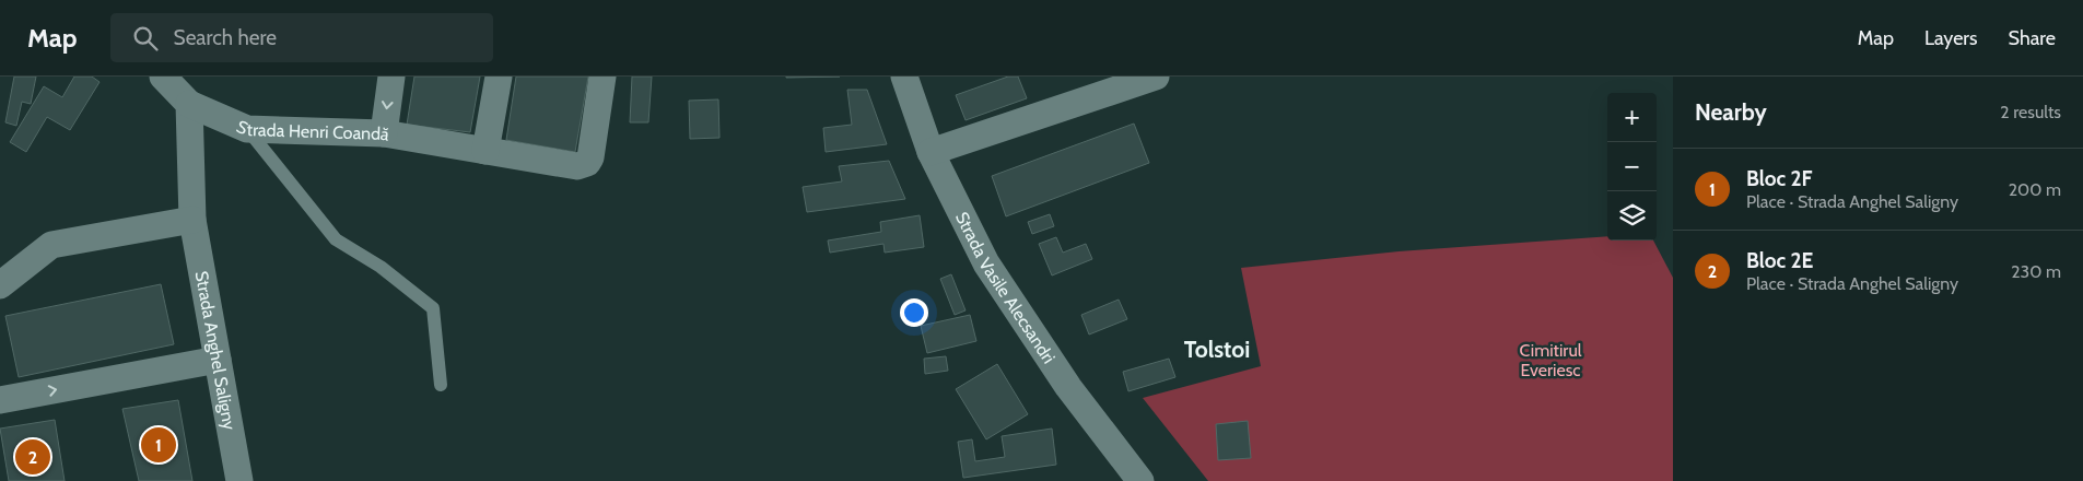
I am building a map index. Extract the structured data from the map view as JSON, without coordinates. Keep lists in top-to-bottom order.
{
  "streets": {
    "street": ["Strada Henri Coandă", "Strada Vasile Alecsandri", "Strada Anghel Saligny"]
  },
  "crossings": [
    ["Strada Henri Coandă", "Strada Anghel Saligny"]
  ],
  "districts": ["Tolstoi"],
  "parks": ["Cimitirul Everiesc"],
  "page": {
    "header": "Map",
    "search": "Search here",
    "nav": ["Map", "Layers", "Share"],
    "heading": ["Nearby", "2 results"],
    "map_buttons": ["+", "−"],
    "list": [
      {
        "mark": "1",
        "name": "Bloc 2F",
        "note": "Place · Strada Anghel Saligny",
        "value": "200 m"
      },
      {
        "mark": "2",
        "name": "Bloc 2E",
        "note": "Place · Strada Anghel Saligny",
        "value": "230 m"
      }
    ],
    "pins": ["1", "2"]
  }
}
